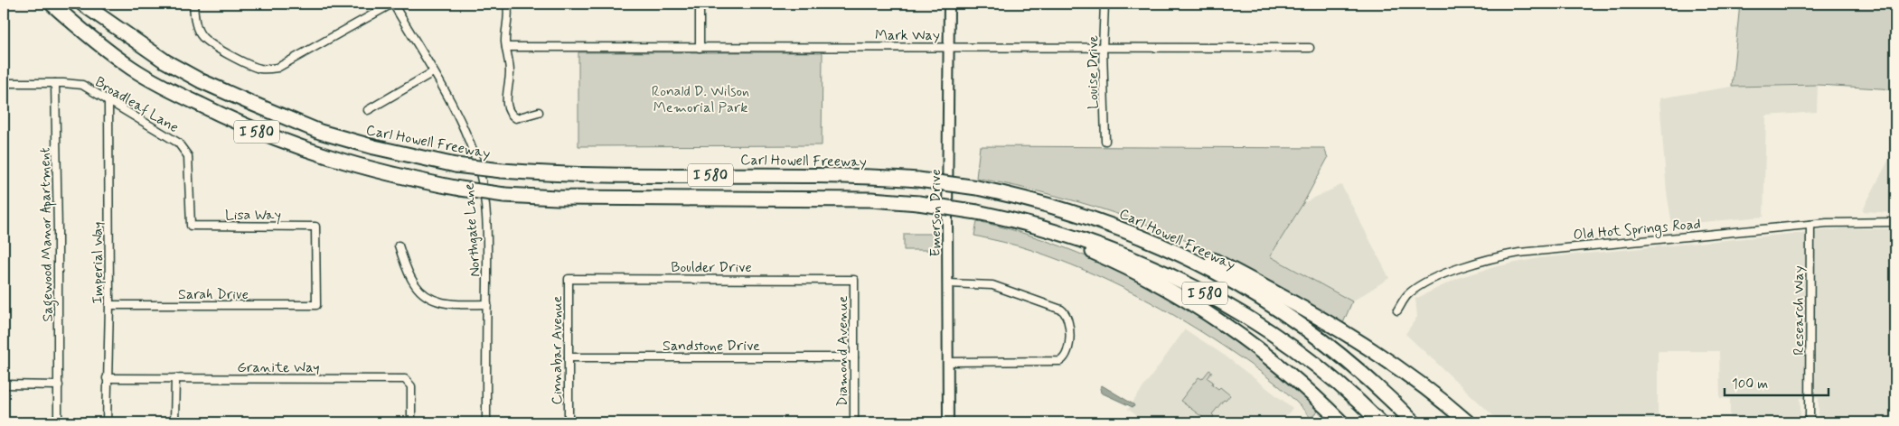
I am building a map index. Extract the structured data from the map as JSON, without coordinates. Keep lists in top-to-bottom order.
{
  "streets": {
    "highway": ["I 580", "Carl Howell Freeway"],
    "street": [
      "Mark Way",
      "Louise Drive",
      "Broadleaf Lane",
      "Emerson Drive",
      "Lisa Way",
      "Old Hot Springs Road",
      "Northgate Lane",
      "Sagewood Manor Apartment",
      "Imperial Way",
      "Boulder Drive",
      "Sarah Drive",
      "Research Way",
      "Sandstone Drive",
      "Cinnabar Avenue",
      "Diamond Avenue",
      "Granite Way"
    ]
  },
  "crossings": [
    ["Mark Way", "Louise Drive"],
    ["Mark Way", "Emerson Drive"],
    ["Broadleaf Lane", "Lisa Way"],
    ["Broadleaf Lane", "Sagewood Manor Apartment"],
    ["Broadleaf Lane", "Imperial Way"],
    ["Lisa Way", "Sarah Drive"],
    ["Old Hot Springs Road", "Research Way"],
    ["Imperial Way", "Sarah Drive"],
    ["Imperial Way", "Granite Way"],
    ["Boulder Drive", "Cinnabar Avenue"],
    ["Boulder Drive", "Diamond Avenue"],
    ["Sandstone Drive", "Cinnabar Avenue"],
    ["Sandstone Drive", "Diamond Avenue"]
  ],
  "parks": ["Ronald D. Wilson Memorial Park"],
  "scale_bar": "100 m"
}
